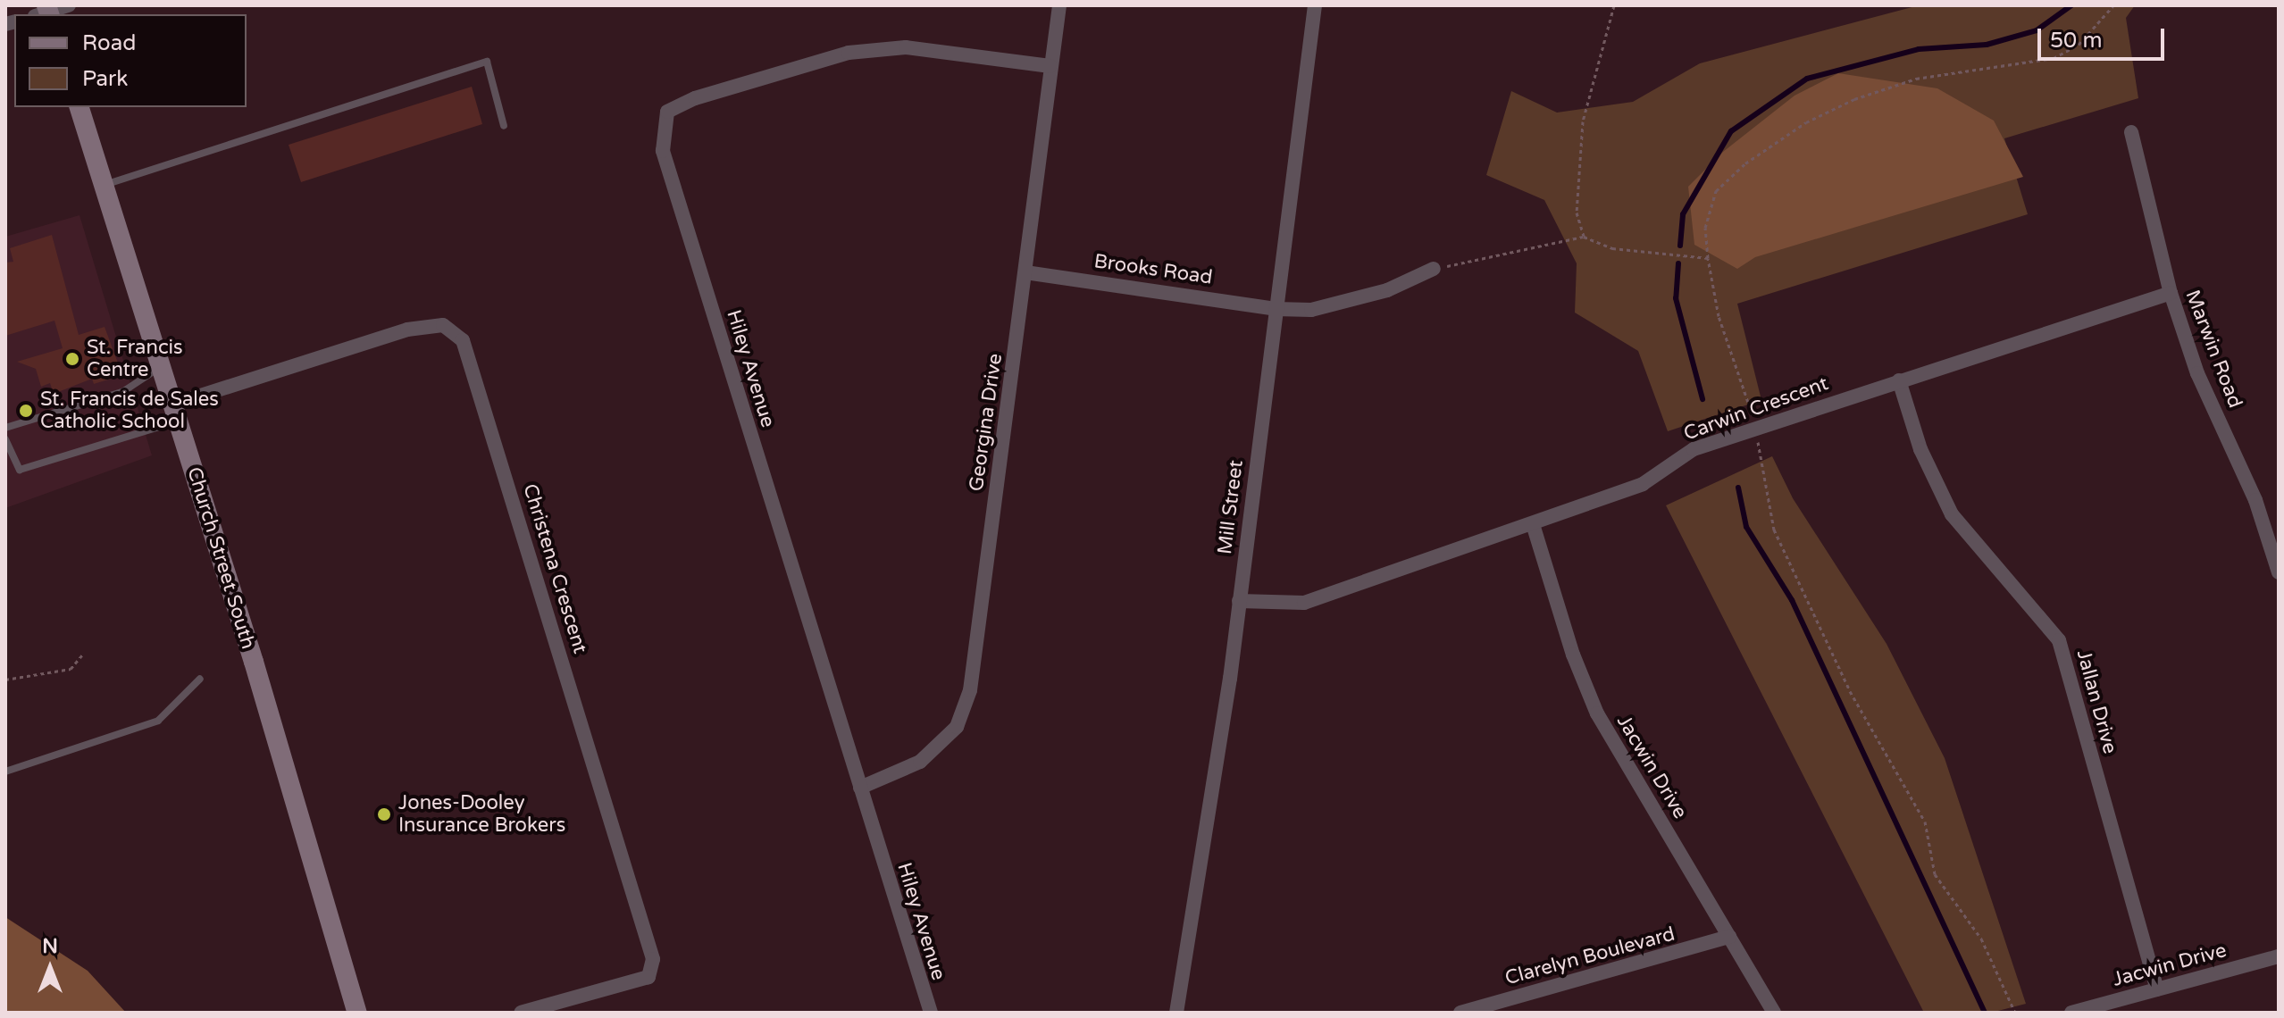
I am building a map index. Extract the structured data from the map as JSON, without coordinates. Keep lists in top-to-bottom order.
{
  "streets": {
    "main road": ["Church Street South"],
    "street": [
      "Brooks Road",
      "Marwin Road",
      "Hiley Avenue",
      "Carwin Crescent",
      "Georgina Drive",
      "Mill Street",
      "Christena Crescent",
      "Jallan Drive",
      "Jacwin Drive",
      "Clarelyn Boulevard"
    ]
  },
  "crossings": [
    ["Brooks Road", "Georgina Drive"],
    ["Brooks Road", "Mill Street"],
    ["Marwin Road", "Carwin Crescent"],
    ["Hiley Avenue", "Georgina Drive"],
    ["Carwin Crescent", "Mill Street"],
    ["Carwin Crescent", "Jallan Drive"],
    ["Carwin Crescent", "Jacwin Drive"],
    ["Church Street South", "Christena Crescent"],
    ["Jallan Drive", "Jacwin Drive"],
    ["Jacwin Drive", "Clarelyn Boulevard"]
  ],
  "places": ["St. Francis Centre", "St. Francis de Sales Catholic School", "Jones-Dooley Insurance Brokers"],
  "legend": ["Road", "Park"],
  "scale_bar": "50 m",
  "north": "top"
}
